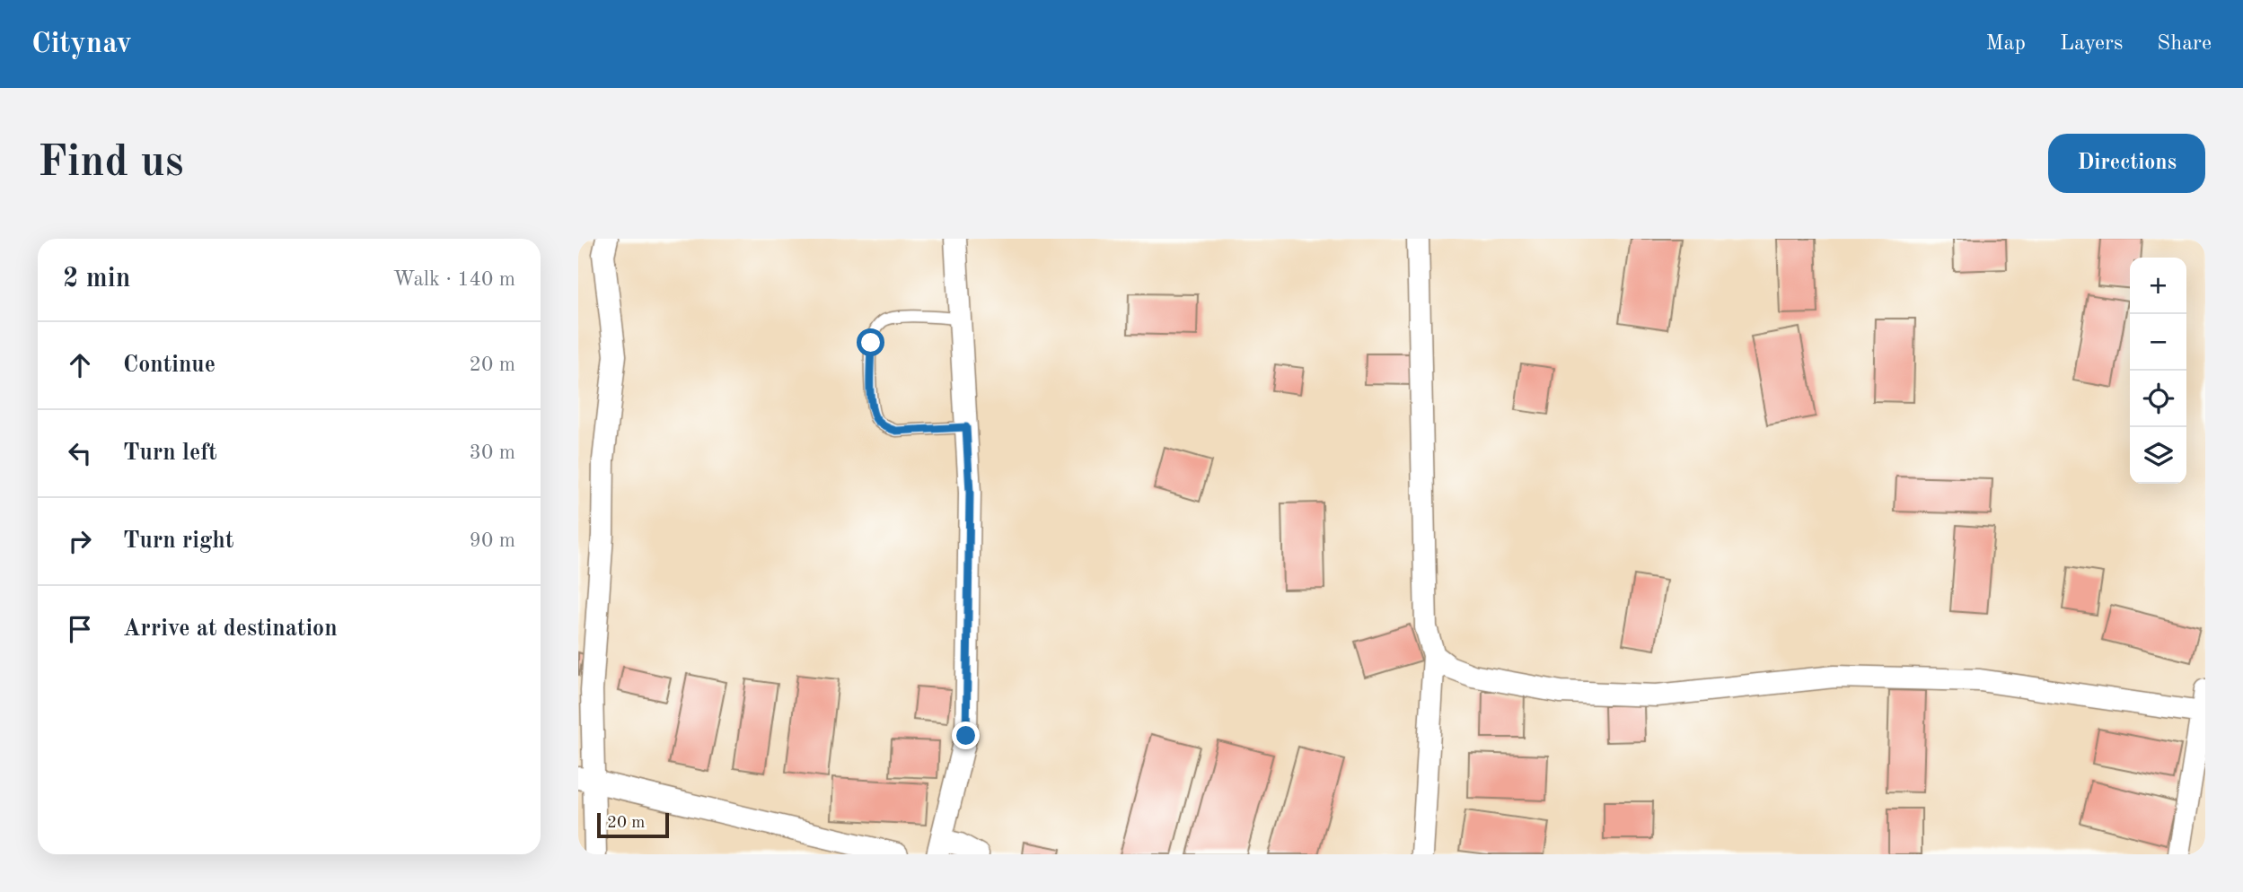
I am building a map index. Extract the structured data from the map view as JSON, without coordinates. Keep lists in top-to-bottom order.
{
  "scale_bar": "20 m",
  "page": {
    "header": "Citynav",
    "nav": ["Map", "Layers", "Share"],
    "buttons": "Directions",
    "title": "Find us",
    "heading": ["2 min", "Walk · 140 m"],
    "map_buttons": ["+", "−"],
    "list": [
      ["Continue", "20 m"],
      ["Turn left", "30 m"],
      ["Turn right", "90 m"],
      "Arrive at destination"
    ],
    "scale": "20 m"
  }
}
